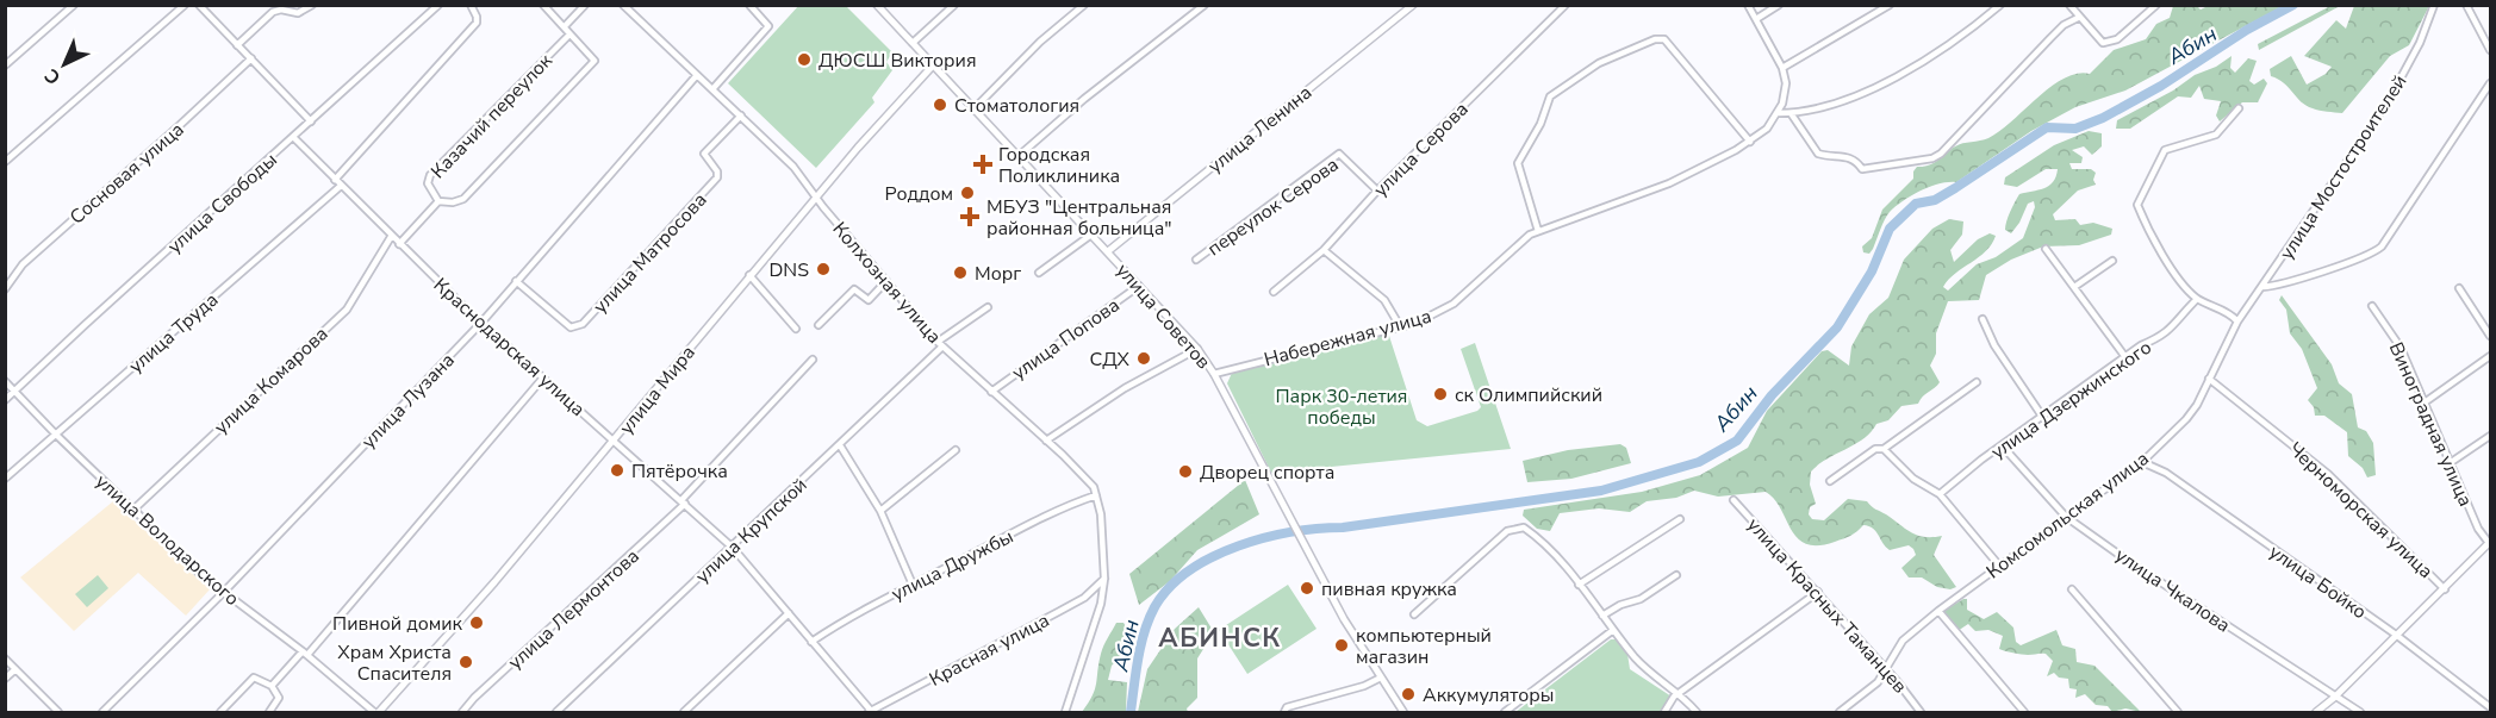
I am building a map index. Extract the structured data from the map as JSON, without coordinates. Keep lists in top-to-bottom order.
{
  "streets": {
    "main road": ["улица Ленина", "улица Советов", "улица Мира"],
    "street": [
      "Казачий переулок",
      "улица Серова",
      "улица Мостостроителей",
      "Сосновая улица",
      "улица Свободы",
      "переулок Серова",
      "улица Матросова",
      "Колхозная улица",
      "улица Труда",
      "Набережная улица",
      "улица Попова",
      "Краснодарская улица",
      "улица Комарова",
      "улица Дзержинского",
      "улица Лузана",
      "Виноградная улица",
      "Черноморская улица",
      "Комсомольская улица",
      "улица Крупской",
      "улица Володарского",
      "улица Дружбы",
      "улица Бойко",
      "улица Чкалова",
      "улица Красных Таманцев",
      "улица Лермонтова",
      "Красная улица"
    ]
  },
  "crossings": [
    ["улица Ленина", "улица Советов"],
    ["улица Серова", "переулок Серова"],
    ["улица Мостостроителей", "Комсомольская улица"],
    ["улица Свободы", "Краснодарская улица"],
    ["улица Свободы", "улица Володарского"],
    ["улица Матросова", "Колхозная улица"],
    ["улица Матросова", "улица Лузана"],
    ["Колхозная улица", "улица Попова"],
    ["Колхозная улица", "улица Мира"],
    ["Колхозная улица", "улица Лузана"],
    ["Колхозная улица", "улица Крупской"],
    ["Колхозная улица", "улица Дружбы"],
    ["улица Советов", "Набережная улица"],
    ["улица Советов", "улица Попова"],
    ["улица Советов", "улица Мира"],
    ["улица Труда", "Краснодарская улица"],
    ["улица Труда", "улица Володарского"],
    ["Краснодарская улица", "улица Комарова"],
    ["Краснодарская улица", "улица Мира"],
    ["Краснодарская улица", "улица Лузана"],
    ["Краснодарская улица", "улица Крупской"],
    ["Краснодарская улица", "улица Дружбы"],
    ["Краснодарская улица", "улица Лермонтова"],
    ["Краснодарская улица", "Красная улица"],
    ["улица Комарова", "улица Володарского"],
    ["улица Мира", "улица Володарского"],
    ["улица Дзержинского", "улица Чкалова"],
    ["улица Лузана", "улица Володарского"],
    ["Черноморская улица", "Комсомольская улица"],
    ["Комсомольская улица", "улица Бойко"],
    ["Комсомольская улица", "улица Чкалова"],
    ["Комсомольская улица", "улица Красных Таманцев"]
  ],
  "districts": ["АБИНСК"],
  "water": ["Абин"],
  "parks": ["Парк 30-летия победы"],
  "places": {
    "other": [
      "ДЮСШ Виктория",
      "Стоматология",
      "Роддом",
      "DNS",
      "Морг",
      "СДХ",
      "ск Олимпийский",
      "Пятёрочка",
      "Дворец спорта",
      "пивная кружка",
      "Пивной домик",
      "компьютерный магазин",
      "Храм Христа Спасителя",
      "Аккумуляторы"
    ],
    "health": ["Городская Поликлиника", "МБУЗ \"Центральная районная больница\""]
  },
  "north": "bottom left"
}
